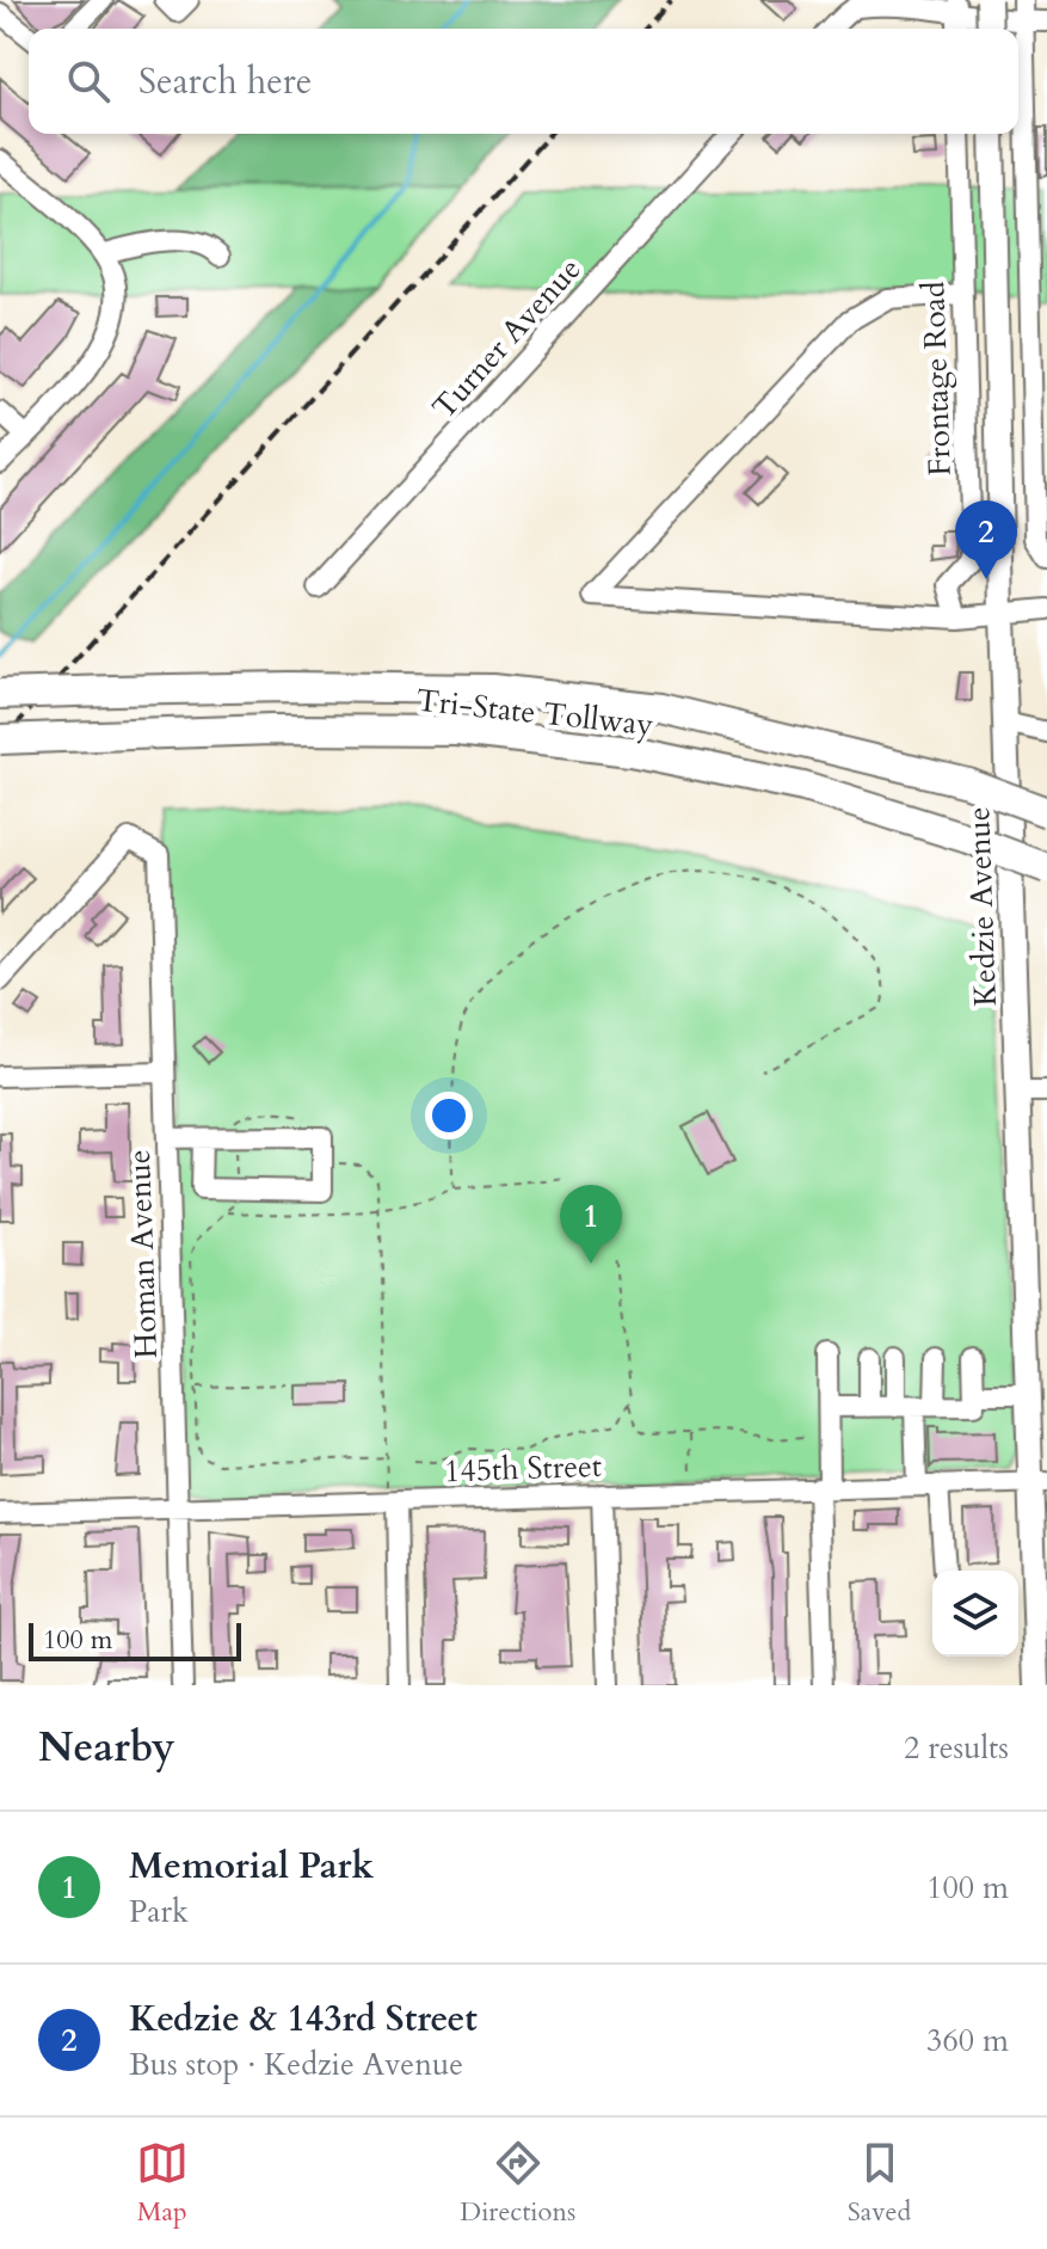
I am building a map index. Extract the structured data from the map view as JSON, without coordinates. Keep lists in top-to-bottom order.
{
  "streets": {
    "highway": ["Tri-State Tollway"],
    "main road": ["Kedzie Avenue"],
    "street": [
      "Turner Avenue",
      "Frontage Road",
      "Homan Avenue",
      "145th Street"
    ]
  },
  "crossings": [
    ["Kedzie Avenue", "145th Street"],
    ["Homan Avenue", "145th Street"]
  ],
  "scale_bar": "100 m",
  "page": {
    "search": "Search here",
    "pins": ["2", "1"],
    "scale": "100 m",
    "heading": ["Nearby", "2 results"],
    "list": [
      {
        "mark": "1",
        "name": "Memorial Park",
        "note": "Park",
        "value": "100 m"
      },
      {
        "mark": "2",
        "name": "Kedzie & 143rd Street",
        "note": "Bus stop · Kedzie Avenue",
        "value": "360 m"
      }
    ],
    "nav": ["Map", "Directions", "Saved"]
  }
}
